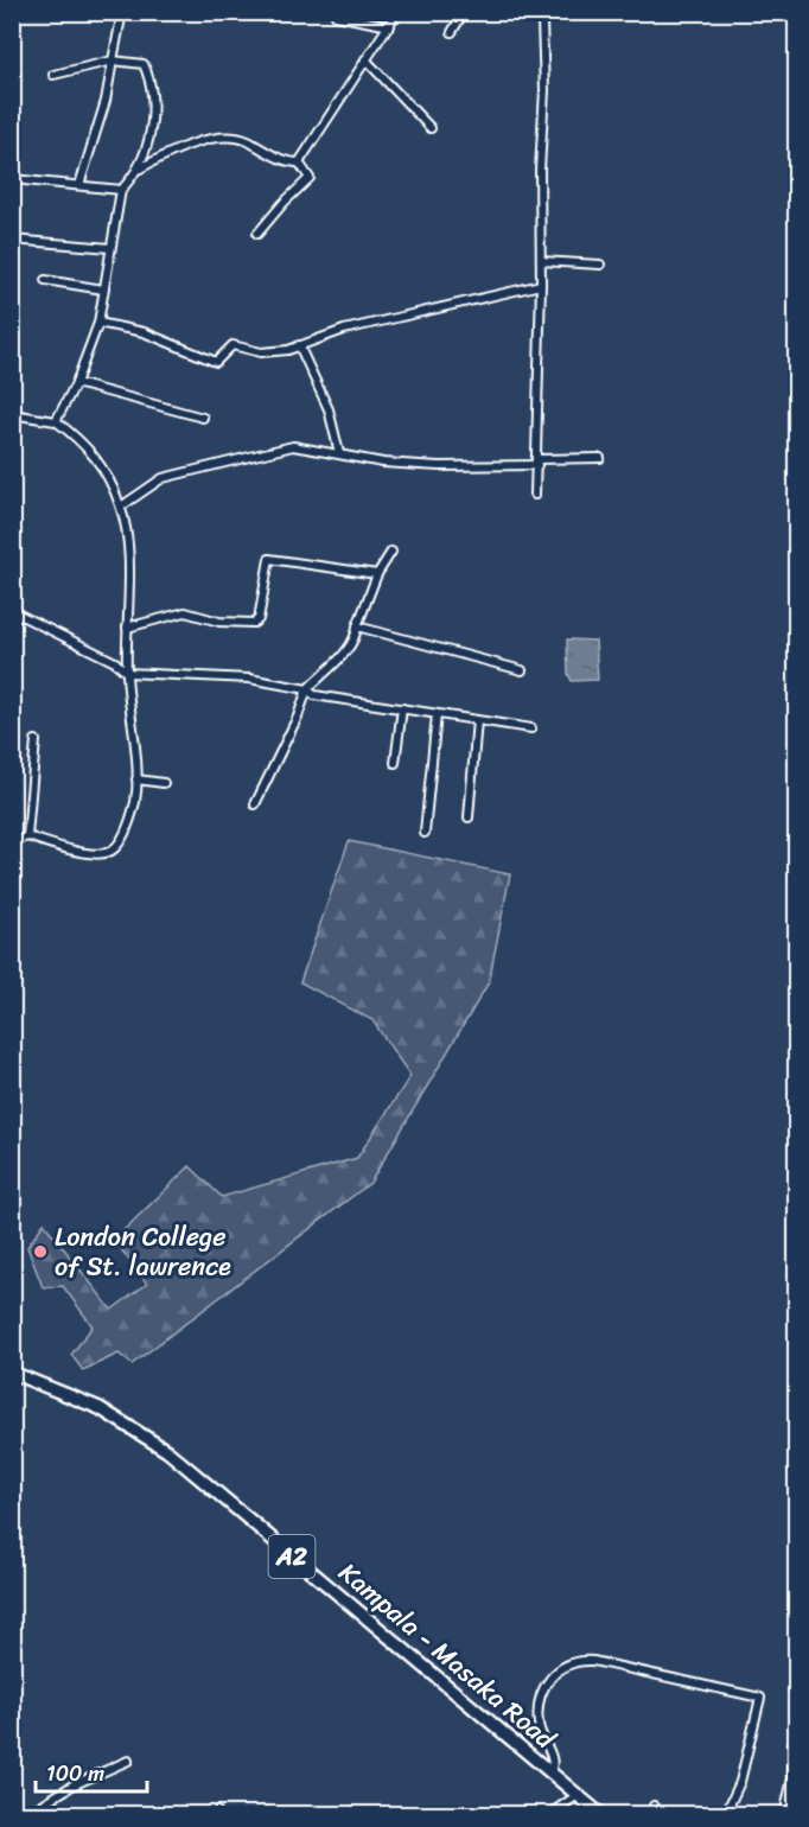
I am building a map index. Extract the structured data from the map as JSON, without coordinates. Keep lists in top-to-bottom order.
{
  "streets": {
    "main road": ["A2", "Kampala - Masaka Road"]
  },
  "places": ["London College of St. lawrence"],
  "scale_bar": "100 m"
}
